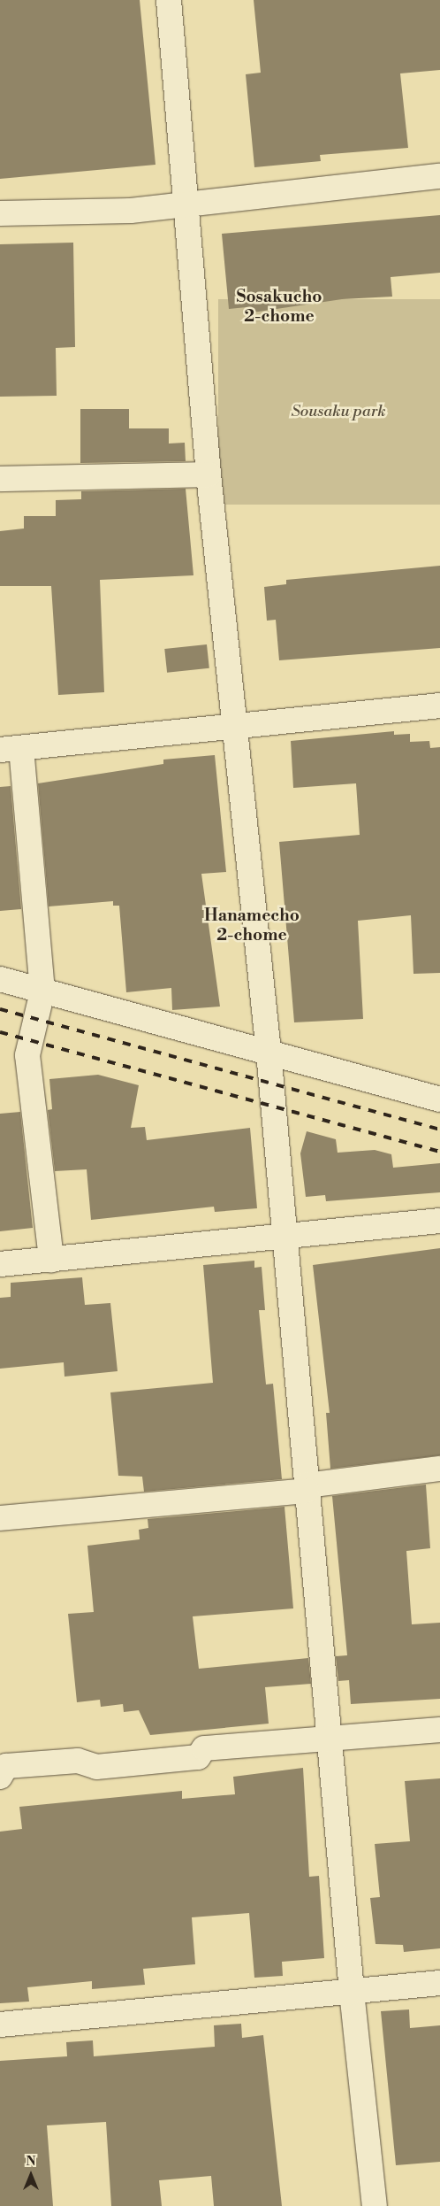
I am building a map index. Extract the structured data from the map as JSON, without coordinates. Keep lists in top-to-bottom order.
{
  "districts": ["Sosakucho 2-chome", "Hanamecho 2-chome"],
  "parks": ["Sousaku park"],
  "north": "top"
}
